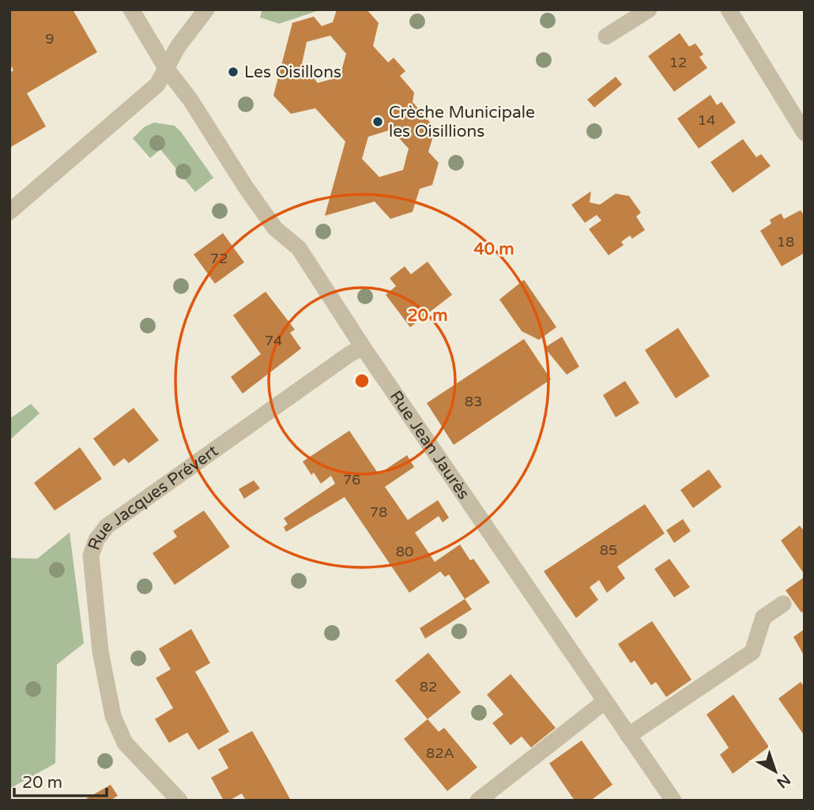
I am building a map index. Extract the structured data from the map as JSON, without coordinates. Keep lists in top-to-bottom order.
{
  "streets": {
    "street": ["Rue Jean Jaurès", "Rue Jacques Prévert"]
  },
  "crossings": [
    ["Rue Jean Jaurès", "Rue Jacques Prévert"]
  ],
  "places": ["Les Oisillons", "Crèche Municipale les Oisillions"],
  "house_numbers": [
    "9",
    "12",
    "14",
    "18",
    "72",
    "74",
    "83",
    "76",
    "78",
    "85",
    "80",
    "82",
    "82A"
  ],
  "scale_bar": "20 m",
  "north": "bottom right",
  "rings": ["40 m", "20 m"]
}
